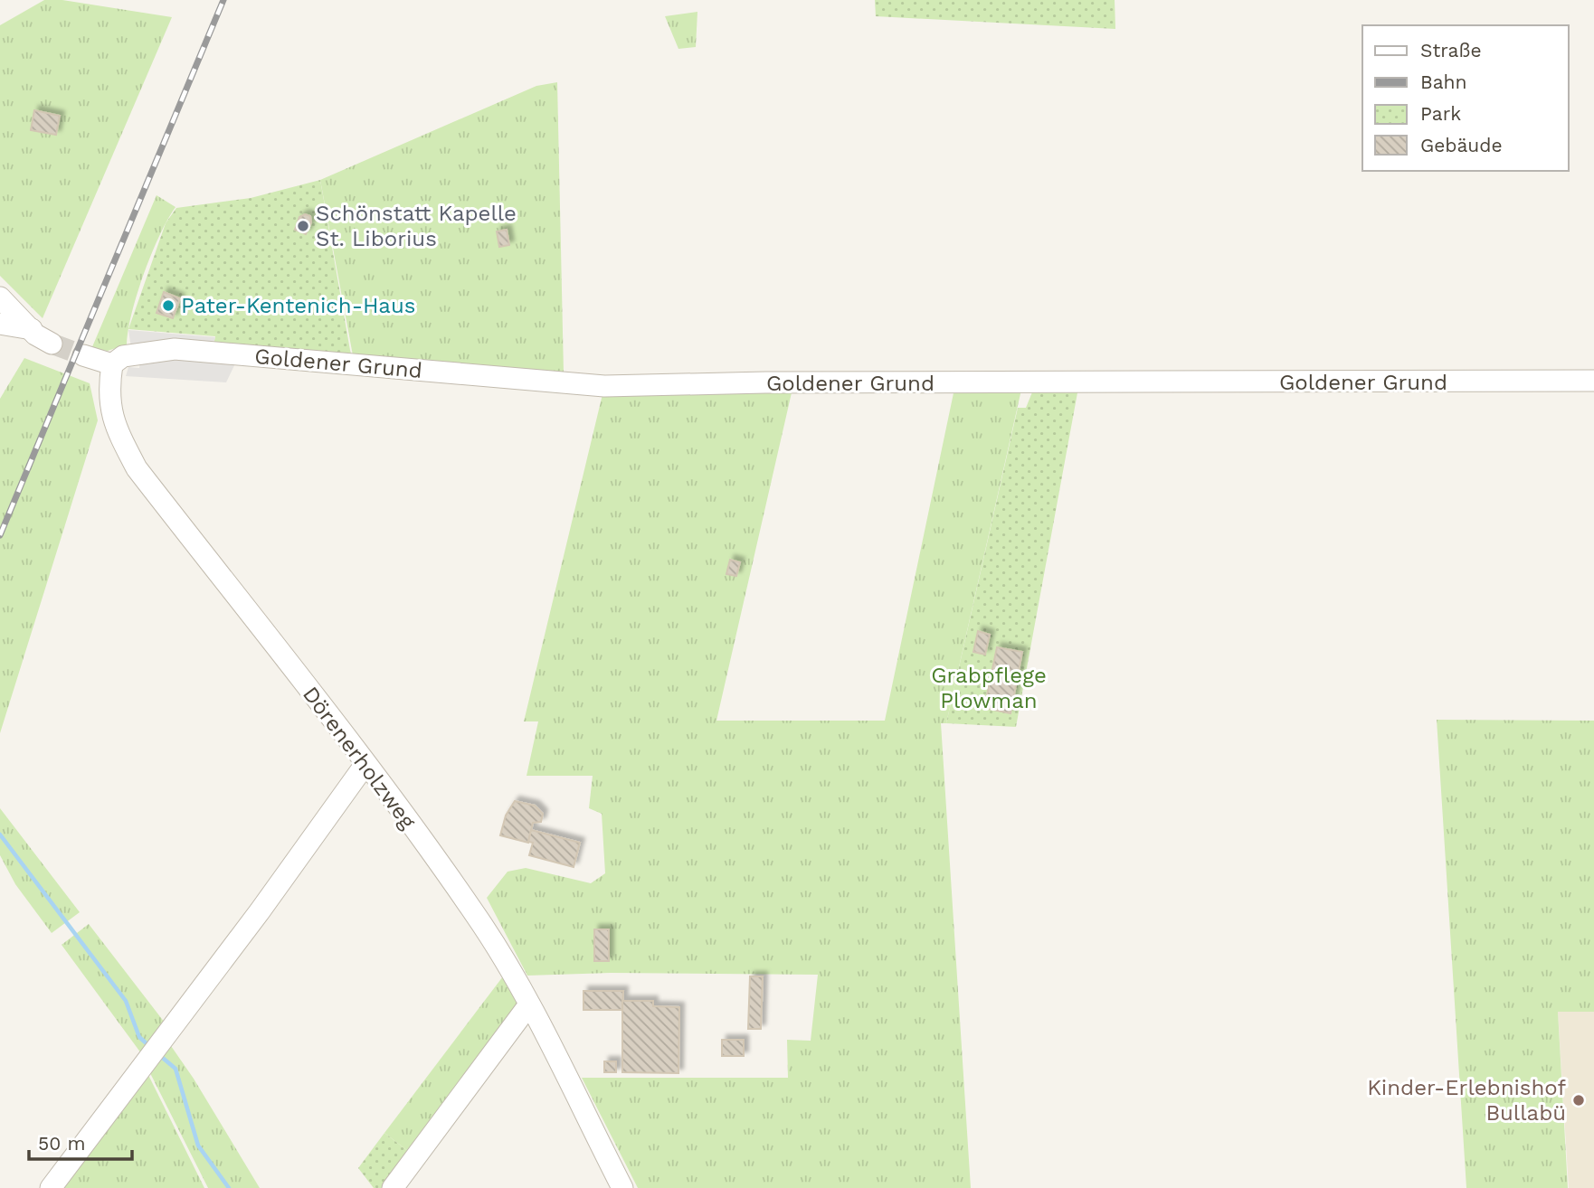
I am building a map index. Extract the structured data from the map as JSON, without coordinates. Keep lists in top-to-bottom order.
{
  "streets": {
    "street": ["Goldener Grund", "Dörenerholzweg"]
  },
  "crossings": [
    ["Goldener Grund", "Dörenerholzweg"]
  ],
  "parks": ["Grabpflege Plowman"],
  "places": ["Schönstatt Kapelle St. Liborius", "Pater-Kentenich-Haus", "Kinder-Erlebnishof Bullabü"],
  "legend": [
    "Straße",
    "Bahn",
    "Park",
    "Gebäude"
  ],
  "scale_bar": "50 m"
}
